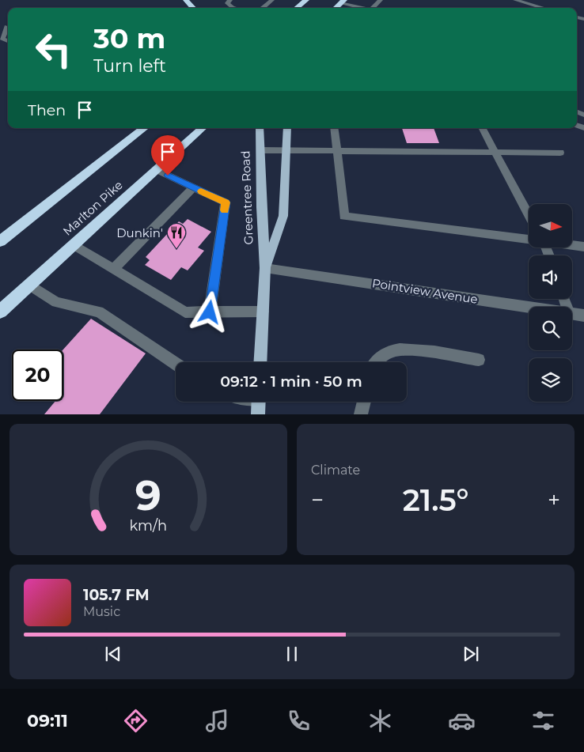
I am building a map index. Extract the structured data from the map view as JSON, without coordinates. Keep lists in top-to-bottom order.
{
  "streets": {
    "highway": ["Marlton Pike"],
    "main road": ["Greentree Road"],
    "street": ["Pointview Avenue"]
  },
  "crossings": [
    ["Greentree Road", "Pointview Avenue"]
  ],
  "places": {
    "restaurant": ["Dunkin'"]
  },
  "north": "right",
  "page": {
    "turn": ["30 m", "Turn left"],
    "then": "Then",
    "limit": "20",
    "trip": "09:12 · 1 min · 50 m",
    "tile": "Climate",
    "heat": ["−", "21.5°", "+"],
    "song": ["105.7 FM", "Music"],
    "tabs": "09:11",
    "gauge": ["9", "km/h"]
  }
}
